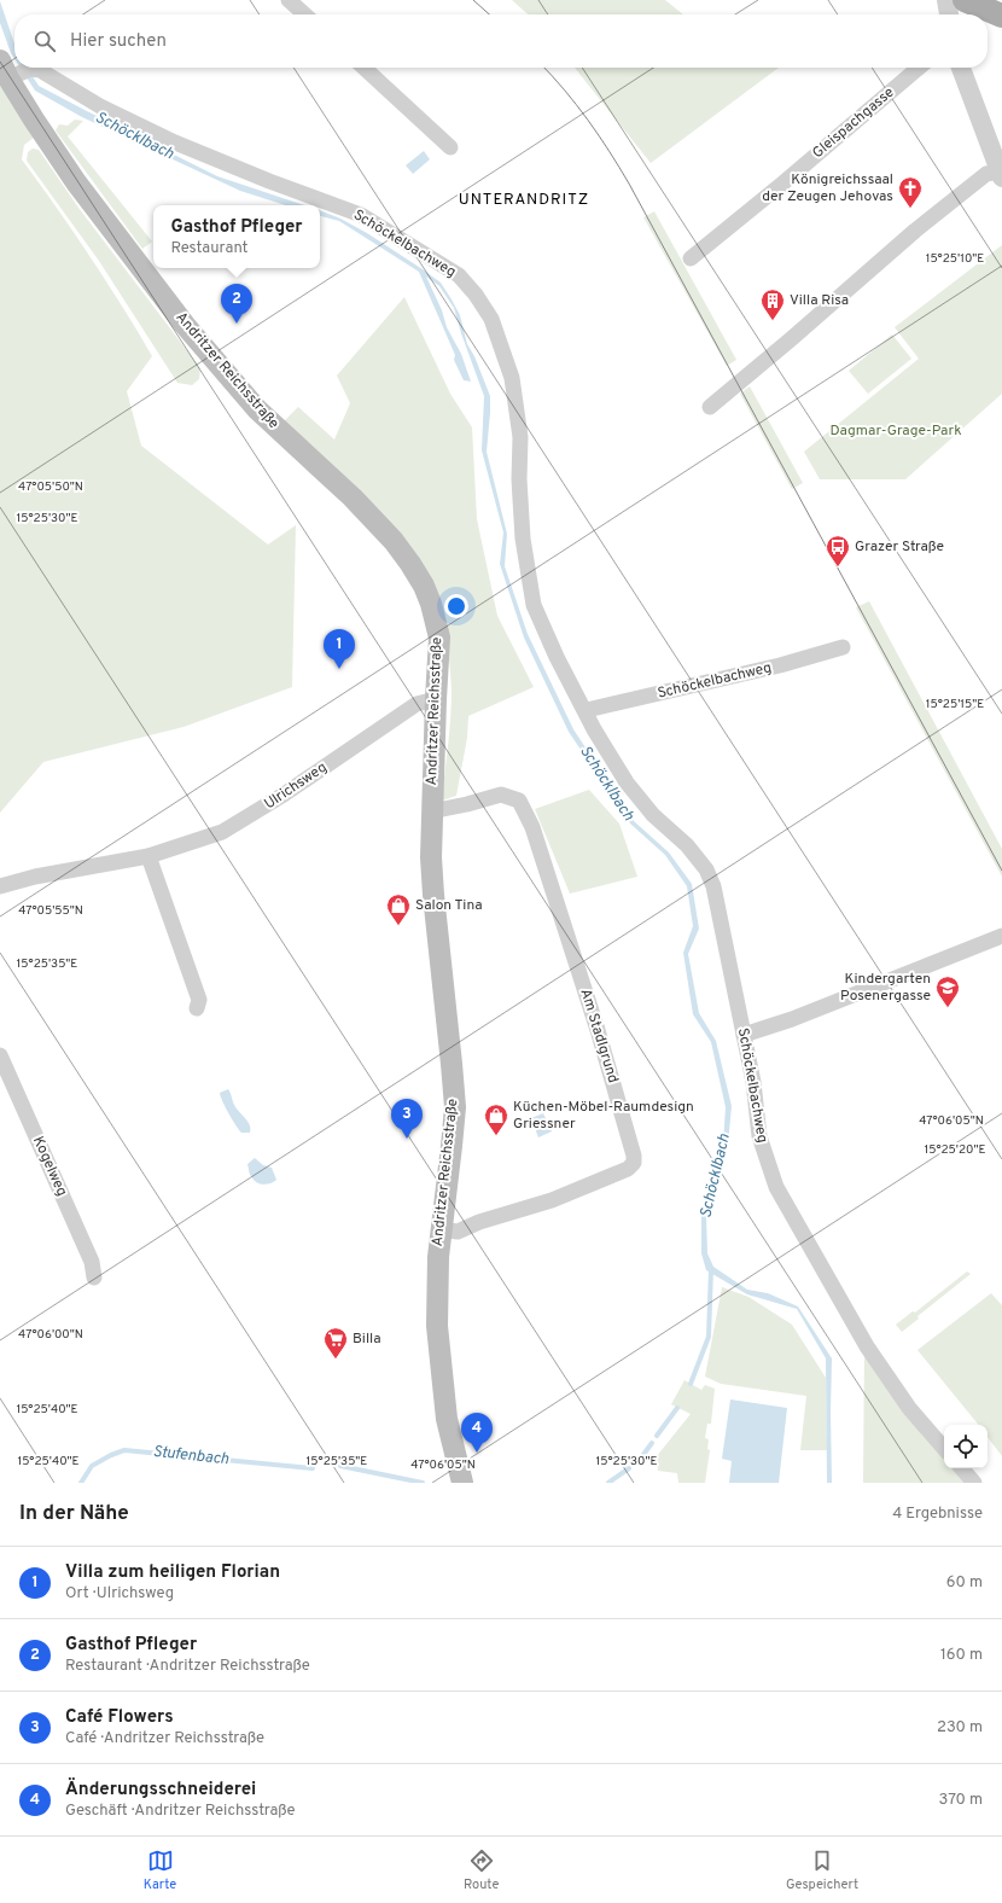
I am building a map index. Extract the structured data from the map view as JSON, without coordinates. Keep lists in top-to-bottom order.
{
  "streets": {
    "main road": ["Andritzer Reichsstraße"],
    "street": [
      "Gleispachgasse",
      "Schöckelbachweg",
      "Ulrichsweg",
      "Am Stadlgrund",
      "Kogelweg"
    ]
  },
  "crossings": [
    ["Schöckelbachweg", "Andritzer Reichsstraße"],
    ["Andritzer Reichsstraße", "Ulrichsweg"],
    ["Andritzer Reichsstraße", "Am Stadlgrund"]
  ],
  "districts": ["UNTERANDRITZ"],
  "water": ["Schöcklbach", "Stufenbach"],
  "parks": ["Dagmar-Grage-Park"],
  "places": {
    "church": ["Königreichssaal der Zeugen Jehovas"],
    "building": ["Villa Risa"],
    "bus stop": ["Grazer Straße"],
    "shop": ["Salon Tina", "Küchen-Möbel-Raumdesign Griessner"],
    "school or university": ["Kindergarten Posenergasse"],
    "supermarket": ["Billa"]
  },
  "page": {
    "search": "Hier suchen",
    "popup": ["Gasthof Pfleger", "Restaurant"],
    "pins": [
      "2",
      "1",
      "3",
      "4"
    ],
    "heading": ["In der Nähe", "4 Ergebnisse"],
    "list": [
      {
        "mark": "1",
        "name": "Villa zum heiligen Florian",
        "note": "Ort · Ulrichsweg",
        "value": "60 m"
      },
      {
        "mark": "2",
        "name": "Gasthof Pfleger",
        "note": "Restaurant · Andritzer Reichsstraße",
        "value": "160 m"
      },
      {
        "mark": "3",
        "name": "Café Flowers",
        "note": "Café · Andritzer Reichsstraße",
        "value": "230 m"
      },
      {
        "mark": "4",
        "name": "Änderungsschneiderei",
        "note": "Geschäft · Andritzer Reichsstraße",
        "value": "370 m"
      }
    ],
    "nav": ["Karte", "Route", "Gespeichert"]
  },
  "coordinates": [
    "15°25'10\"E",
    "47°05'50\"N",
    "15°25'30\"E",
    "15°25'15\"E",
    "47°05'55\"N",
    "15°25'35\"E",
    "47°06'05\"N",
    "15°25'20\"E",
    "47°06'00\"N",
    "15°25'40\"E"
  ]
}
